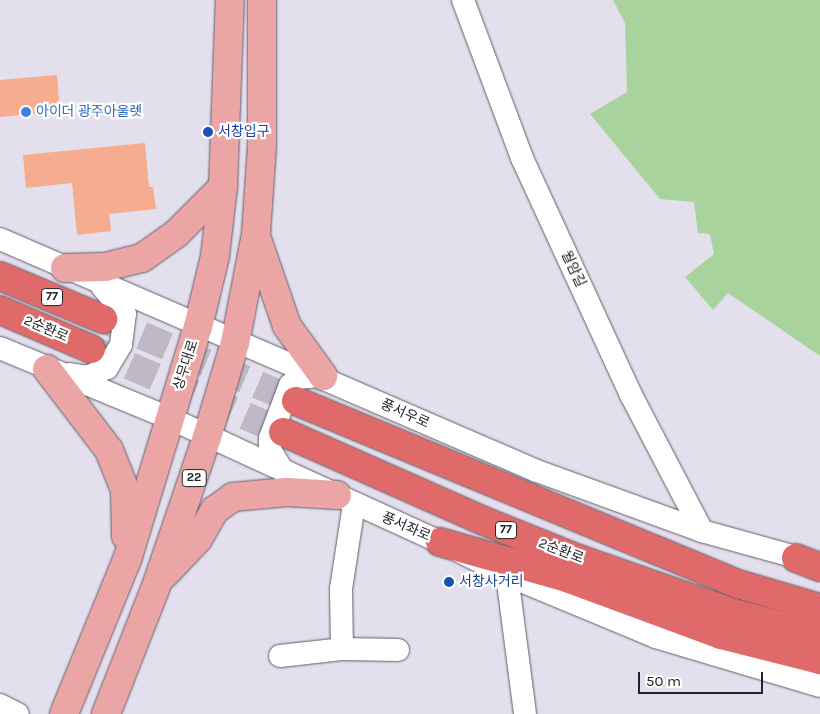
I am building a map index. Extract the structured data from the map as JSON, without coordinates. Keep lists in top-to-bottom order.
{
  "streets": {
    "highway": ["77", "2순환로"],
    "main road": ["상무대로", "22"],
    "street": ["월암길", "풍서우로", "풍서좌로"]
  },
  "crossings": [
    ["월암길", "풍서우로"],
    ["상무대로", "풍서우로"],
    ["상무대로", "풍서좌로"],
    ["풍서우로", "22"],
    ["22", "풍서좌로"]
  ],
  "places": ["아이더 광주아울렛", "서창입구", "서창사거리"],
  "scale_bar": "50 m"
}
